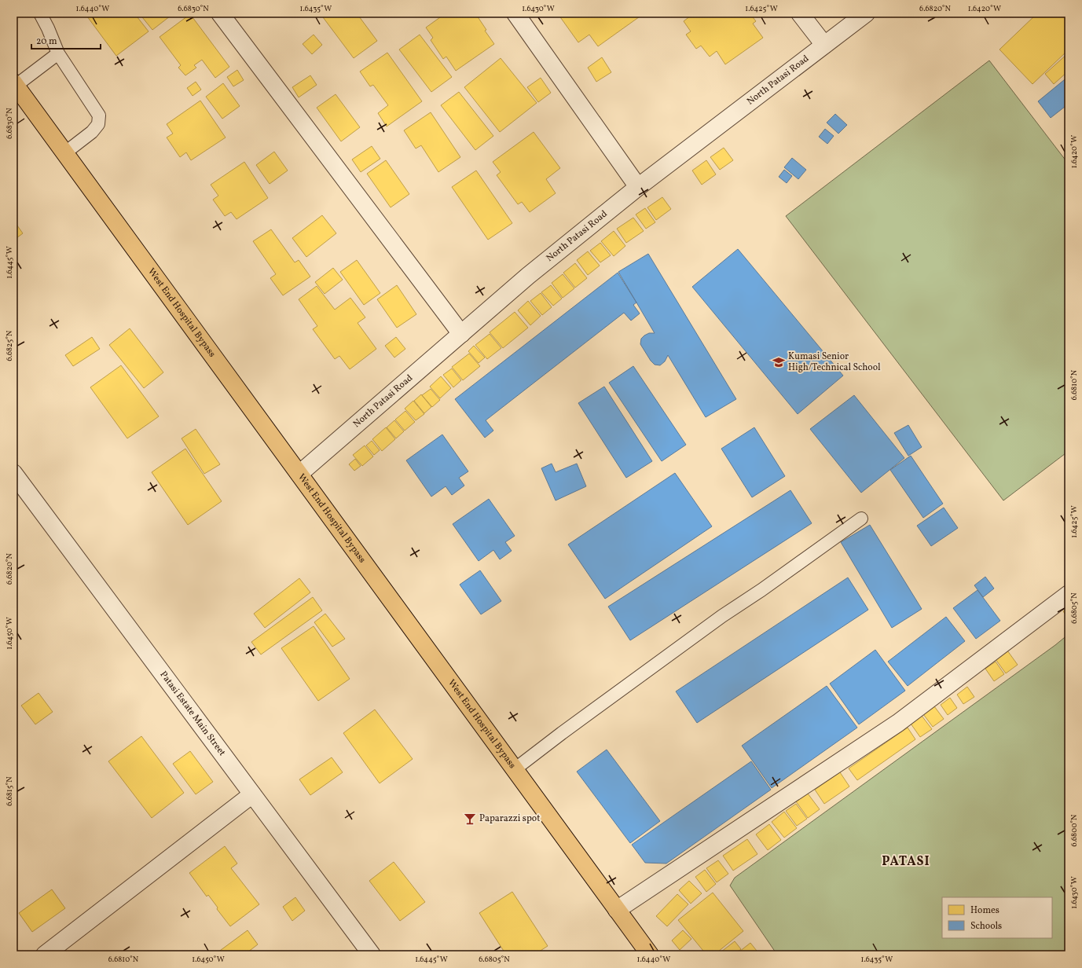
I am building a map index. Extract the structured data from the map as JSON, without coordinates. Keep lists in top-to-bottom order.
{
  "streets": {
    "highway": ["West End Hospital Bypass"],
    "street": ["North Patasi Road", "Patasi Estate Main Street"]
  },
  "crossings": [
    ["North Patasi Road", "West End Hospital Bypass"]
  ],
  "districts": ["PATASI"],
  "places": {
    "school or university": ["Kumasi Senior High/Technical School"],
    "bar": ["Paparazzi spot"]
  },
  "legend": ["Homes", "Schools"],
  "scale_bar": "20 m",
  "coordinates": [
    "1.6440°W",
    "6.6830°N",
    "1.6435°W",
    "1.6430°W",
    "1.6425°W",
    "6.6820°N",
    "1.6420°W",
    "1.6445°W",
    "6.6825°N",
    "6.6810°N",
    "6.6805°N",
    "1.6450°W",
    "6.6815°N",
    "6.6800°N"
  ]
}
